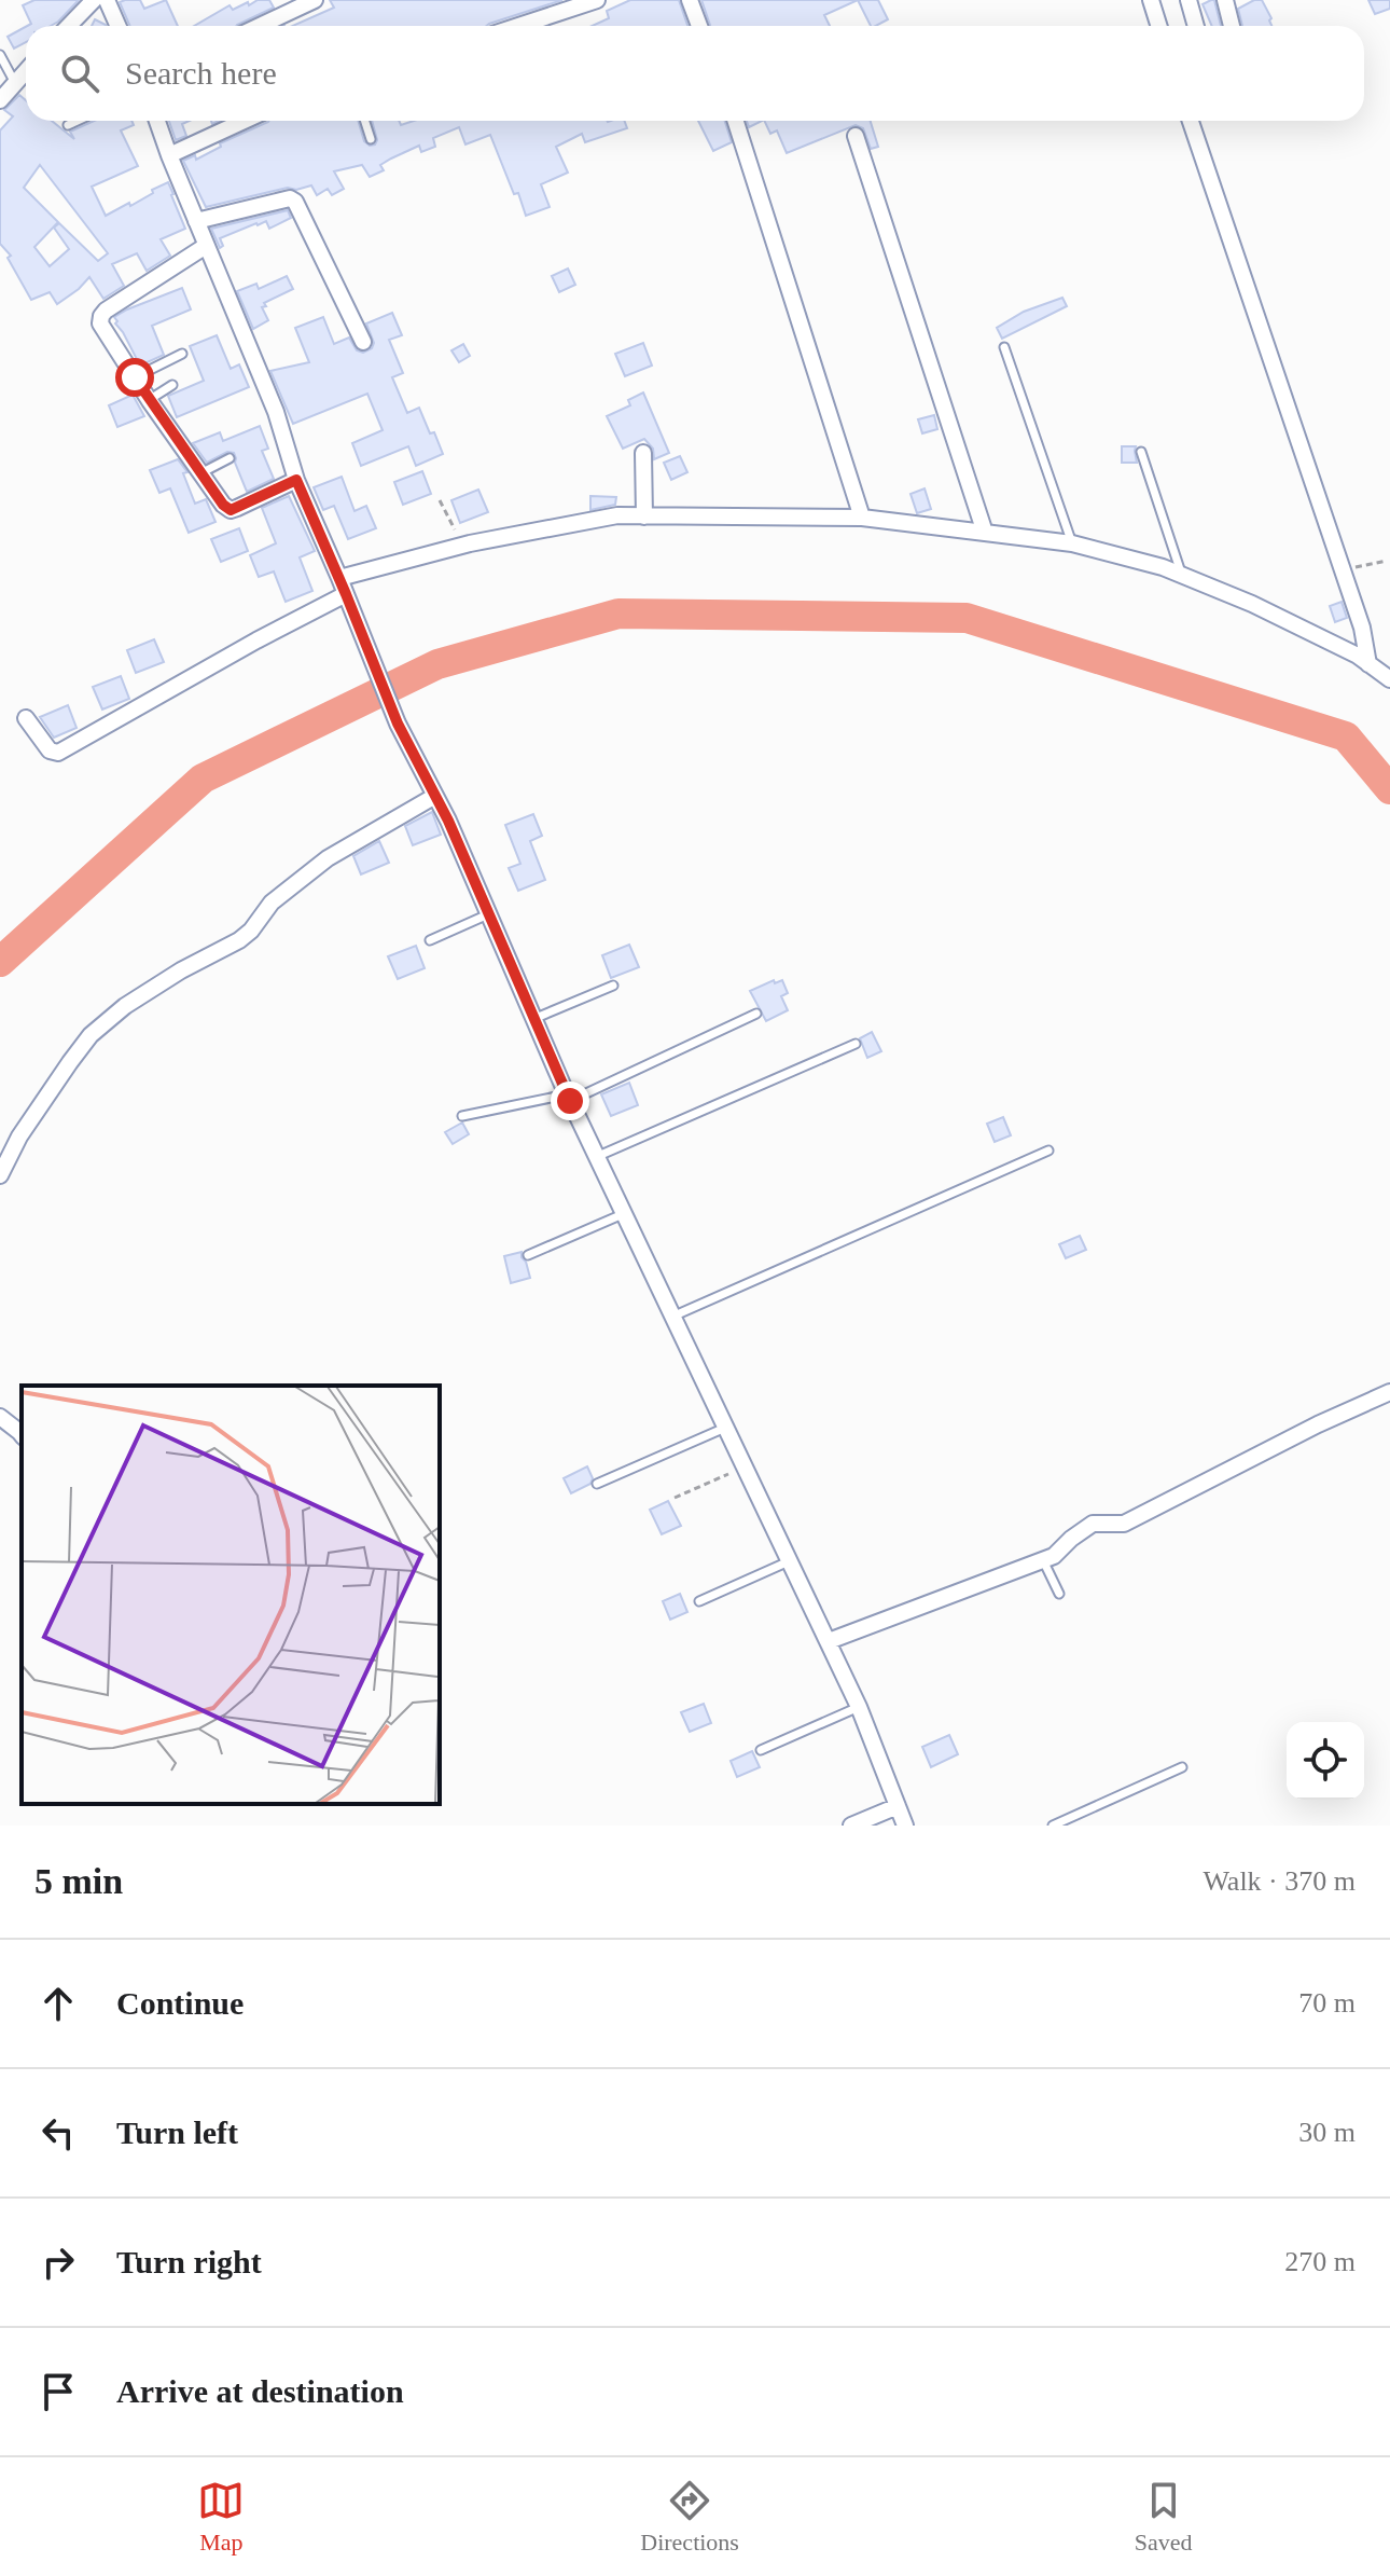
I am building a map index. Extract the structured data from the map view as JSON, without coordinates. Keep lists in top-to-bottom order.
{
  "page": {
    "search": "Search here",
    "heading": ["5 min", "Walk · 370 m"],
    "list": [
      ["Continue", "70 m"],
      ["Turn left", "30 m"],
      ["Turn right", "270 m"],
      "Arrive at destination"
    ],
    "nav": ["Map", "Directions", "Saved"]
  }
}
